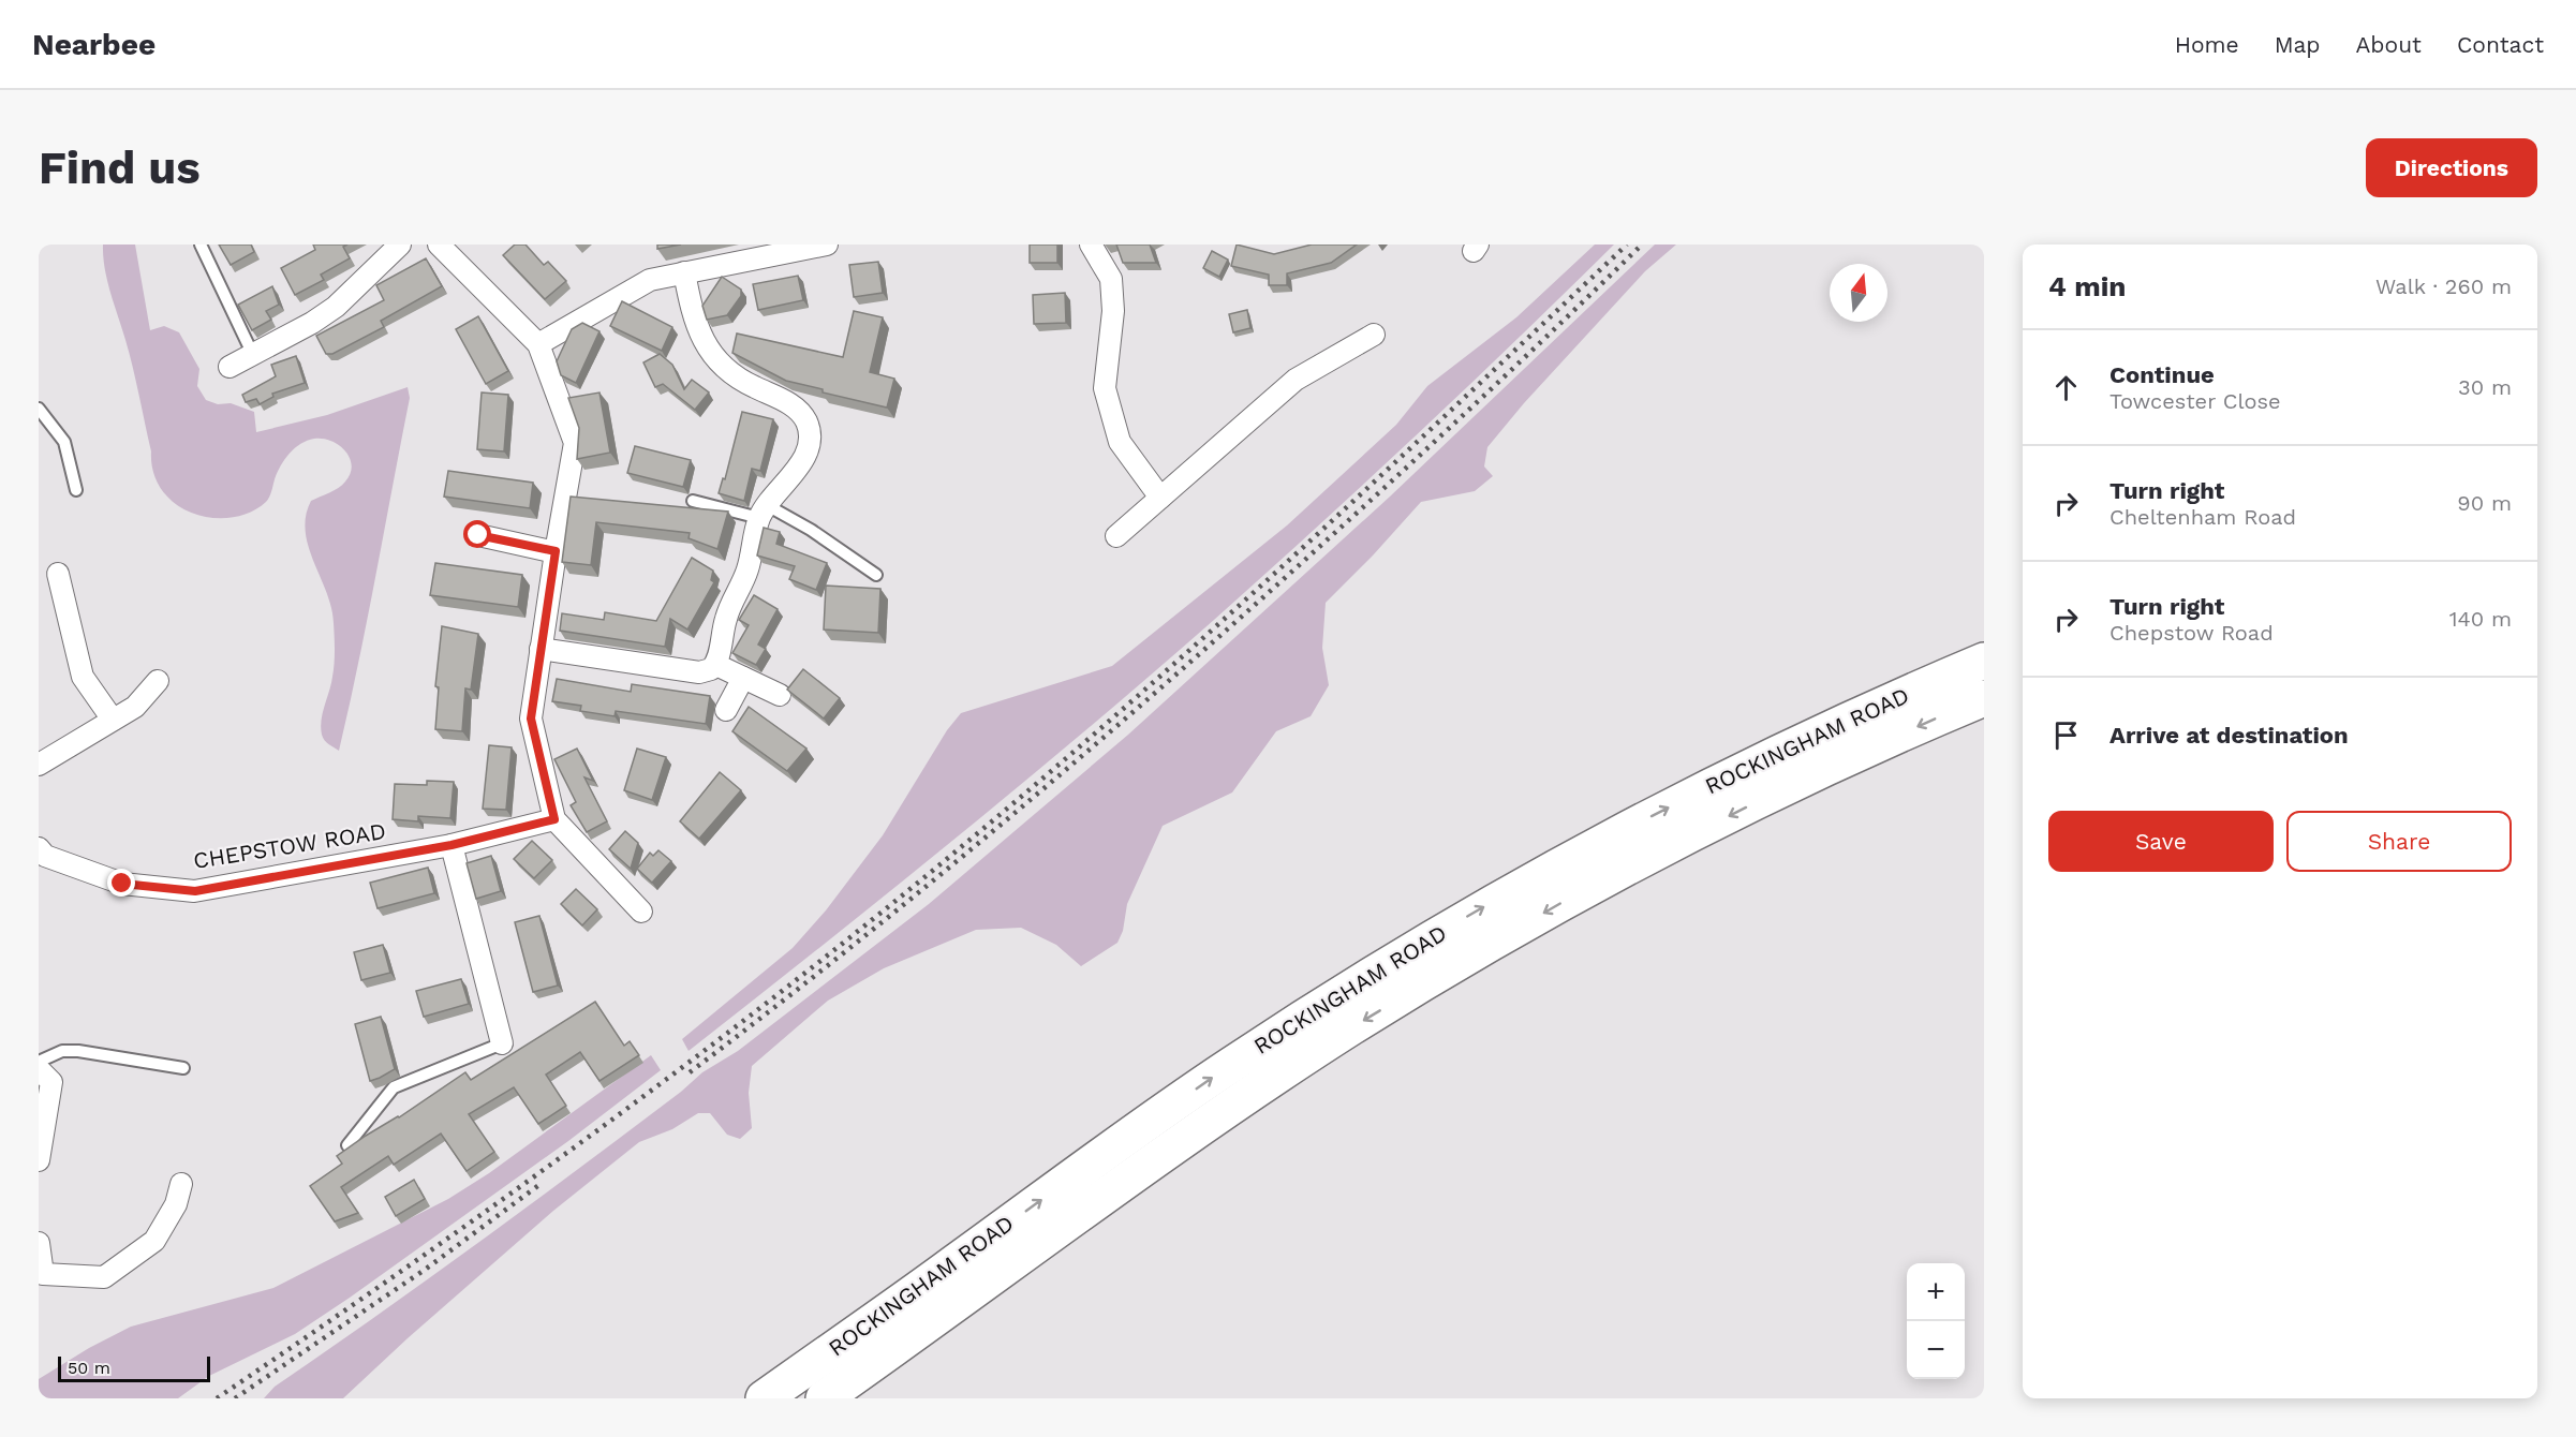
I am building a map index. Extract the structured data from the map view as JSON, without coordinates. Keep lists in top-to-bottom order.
{
  "streets": {
    "highway": ["ROCKINGHAM ROAD"],
    "street": ["CHEPSTOW ROAD"]
  },
  "scale_bar": "50 m",
  "north": "top",
  "page": {
    "header": "Nearbee",
    "nav": [
      "Home",
      "Map",
      "About",
      "Contact"
    ],
    "buttons": [
      "Directions",
      ["Save", "Share"]
    ],
    "title": "Find us",
    "heading": ["4 min", "Walk · 260 m"],
    "list": [
      ["Continue", "Towcester Close", "30 m"],
      ["Turn right", "Cheltenham Road", "90 m"],
      ["Turn right", "Chepstow Road", "140 m"],
      "Arrive at destination"
    ],
    "map_buttons": ["+", "−"],
    "scale": "50 m"
  }
}
